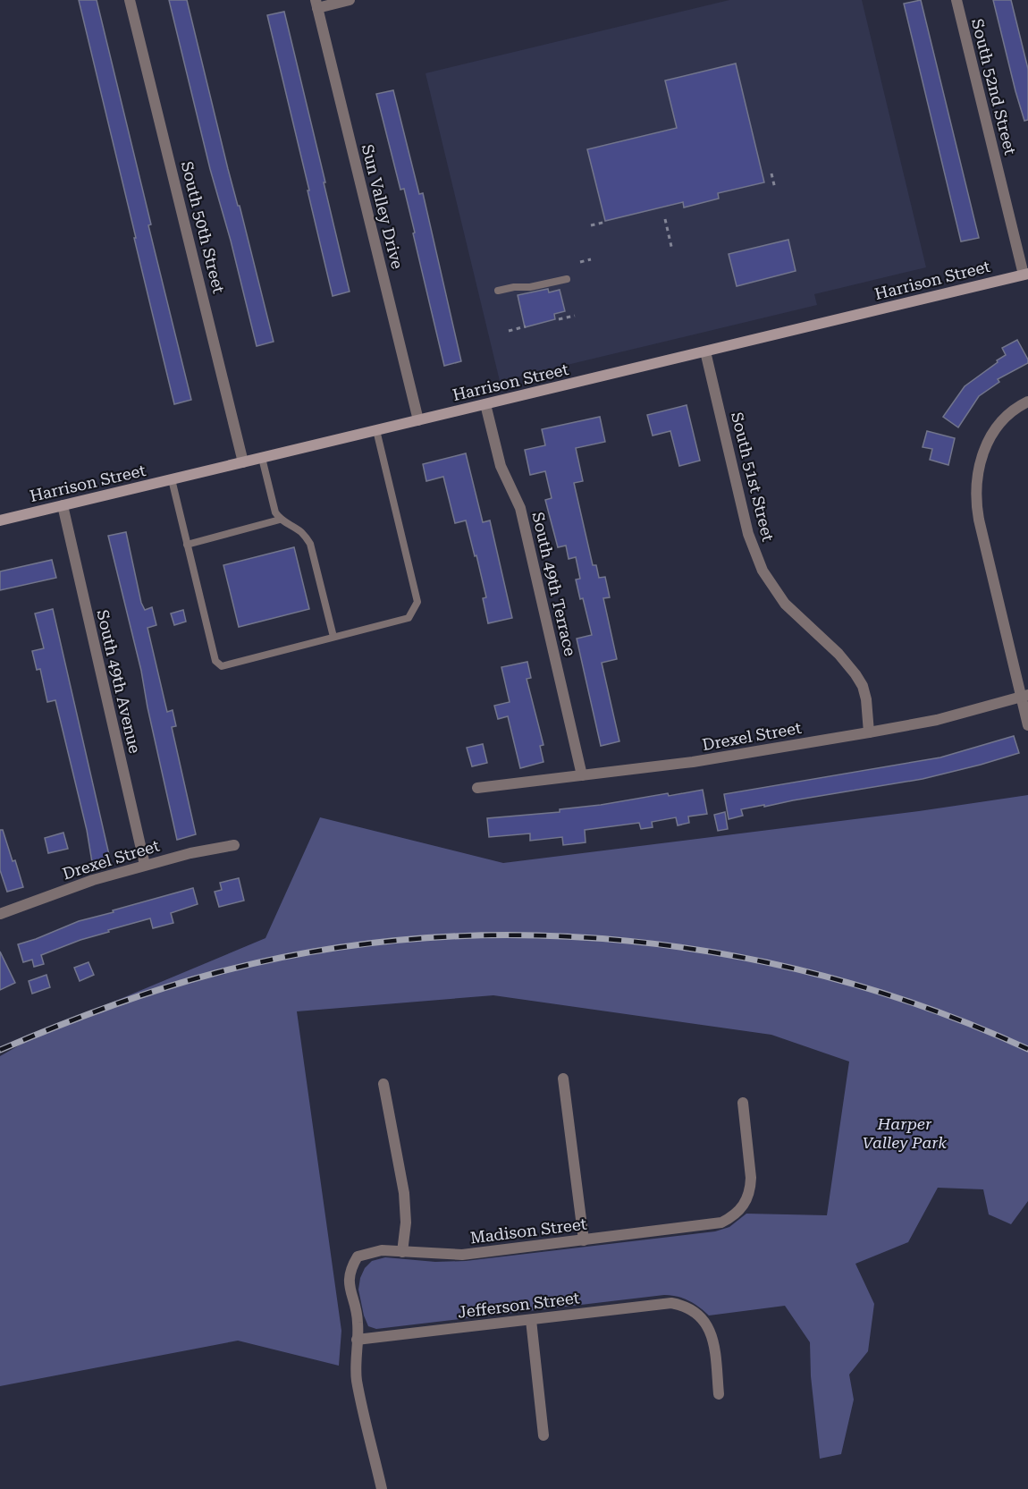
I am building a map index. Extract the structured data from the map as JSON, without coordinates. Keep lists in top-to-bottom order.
{
  "streets": {
    "main road": ["Harrison Street"],
    "street": [
      "South 52nd Street",
      "Sun Valley Drive",
      "South 50th Street",
      "South 51st Street",
      "South 49th Terrace",
      "South 49th Avenue",
      "Drexel Street",
      "Madison Street",
      "Jefferson Street"
    ]
  },
  "crossings": [
    ["South 52nd Street", "Harrison Street"],
    ["Sun Valley Drive", "Harrison Street"],
    ["South 50th Street", "Harrison Street"],
    ["Harrison Street", "South 51st Street"],
    ["Harrison Street", "South 49th Terrace"],
    ["Harrison Street", "South 49th Avenue"],
    ["South 51st Street", "Drexel Street"],
    ["South 49th Terrace", "Drexel Street"],
    ["South 49th Avenue", "Drexel Street"],
    ["Madison Street", "Jefferson Street"]
  ],
  "parks": ["Harper Valley Park"]
}
